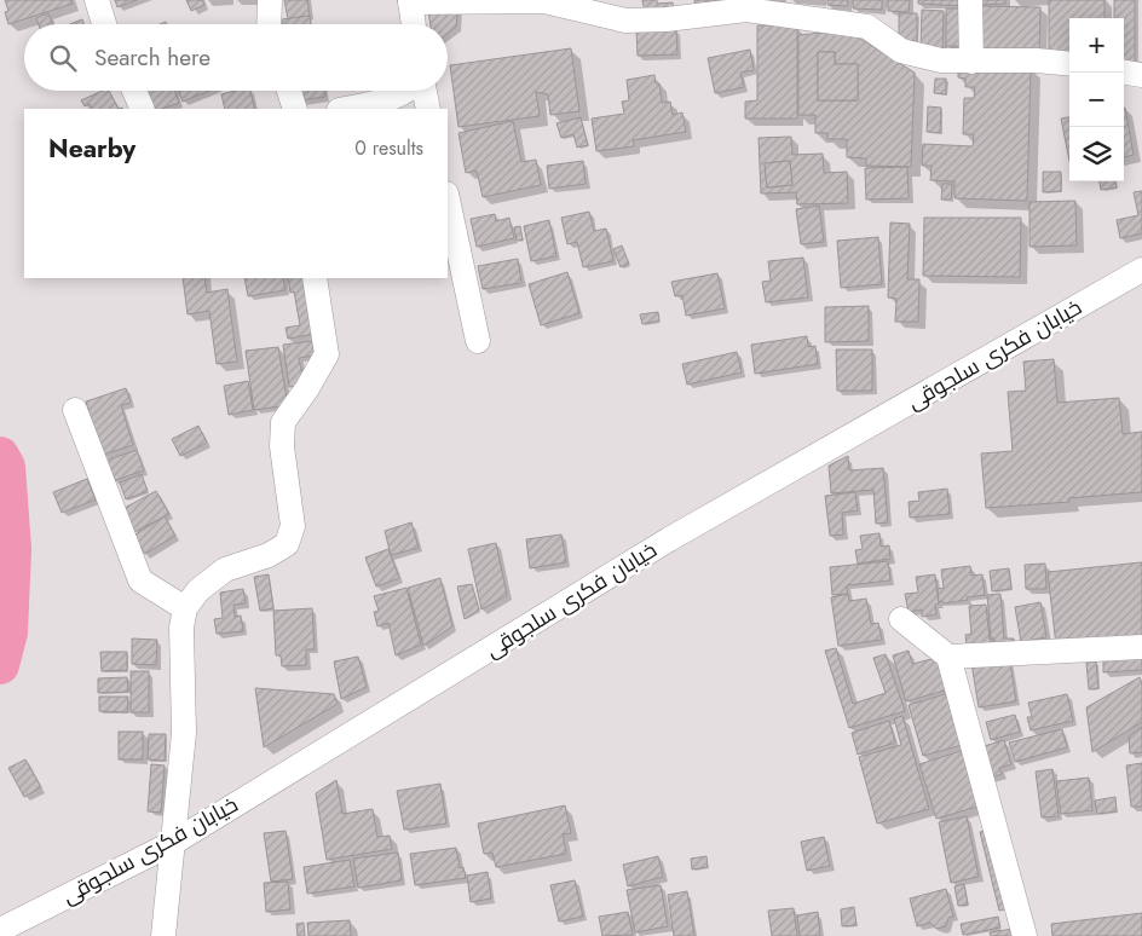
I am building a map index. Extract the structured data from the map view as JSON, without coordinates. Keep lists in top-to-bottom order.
{
  "streets": {
    "street": ["خیابان فکری سلجوقی"]
  },
  "page": {
    "map_buttons": ["+", "−"],
    "search": "Search here",
    "heading": ["Nearby", "0 results"]
  }
}
